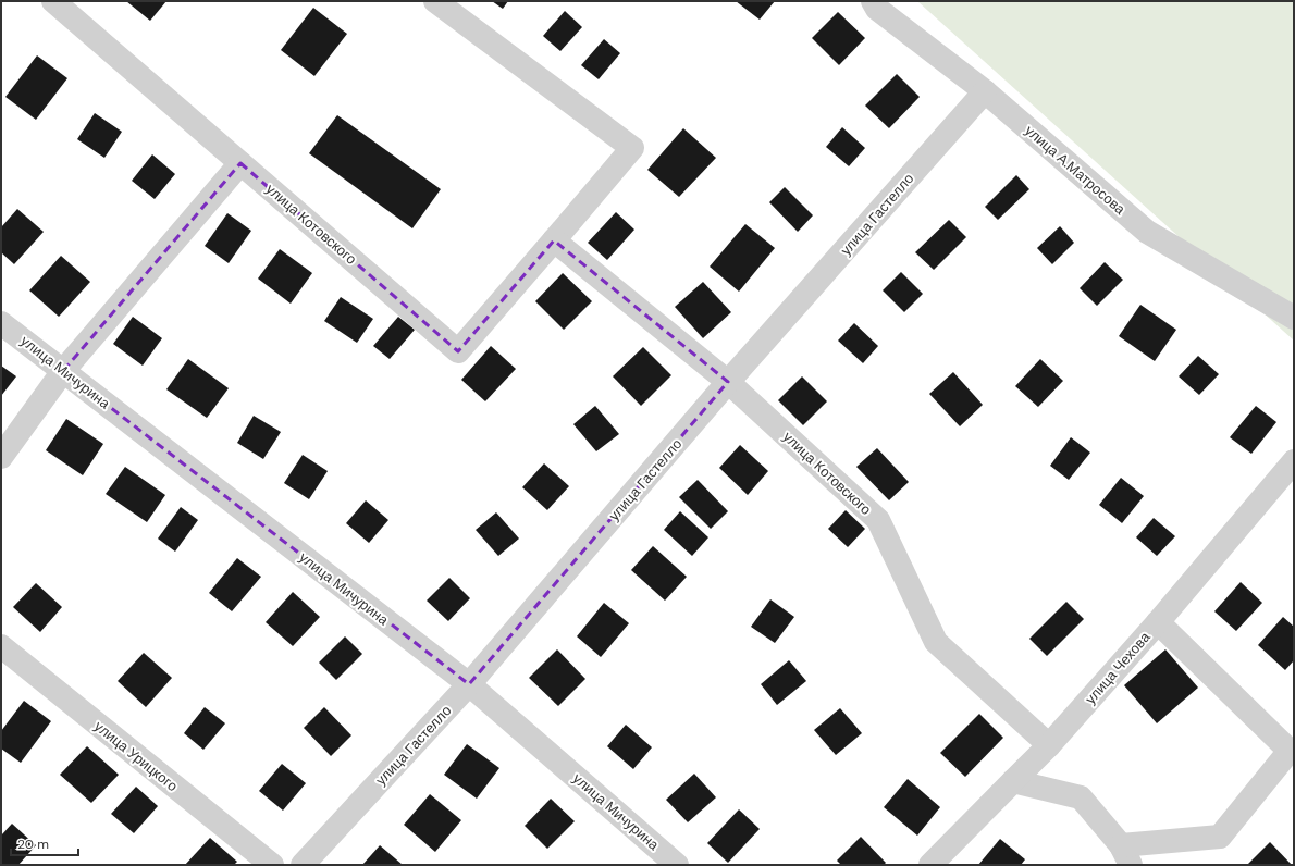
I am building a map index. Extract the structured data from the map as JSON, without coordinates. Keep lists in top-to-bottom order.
{
  "streets": {
    "street": [
      "улица А.Матросова",
      "улица Гастелло",
      "улица Котовского",
      "улица Мичурина",
      "улица Чехова",
      "улица Урицкого"
    ]
  },
  "crossings": [
    ["улица А.Матросова", "улица Гастелло"],
    ["улица Гастелло", "улица Котовского"],
    ["улица Гастелло", "улица Мичурина"],
    ["улица Котовского", "улица Чехова"]
  ],
  "scale_bar": "20 m"
}
